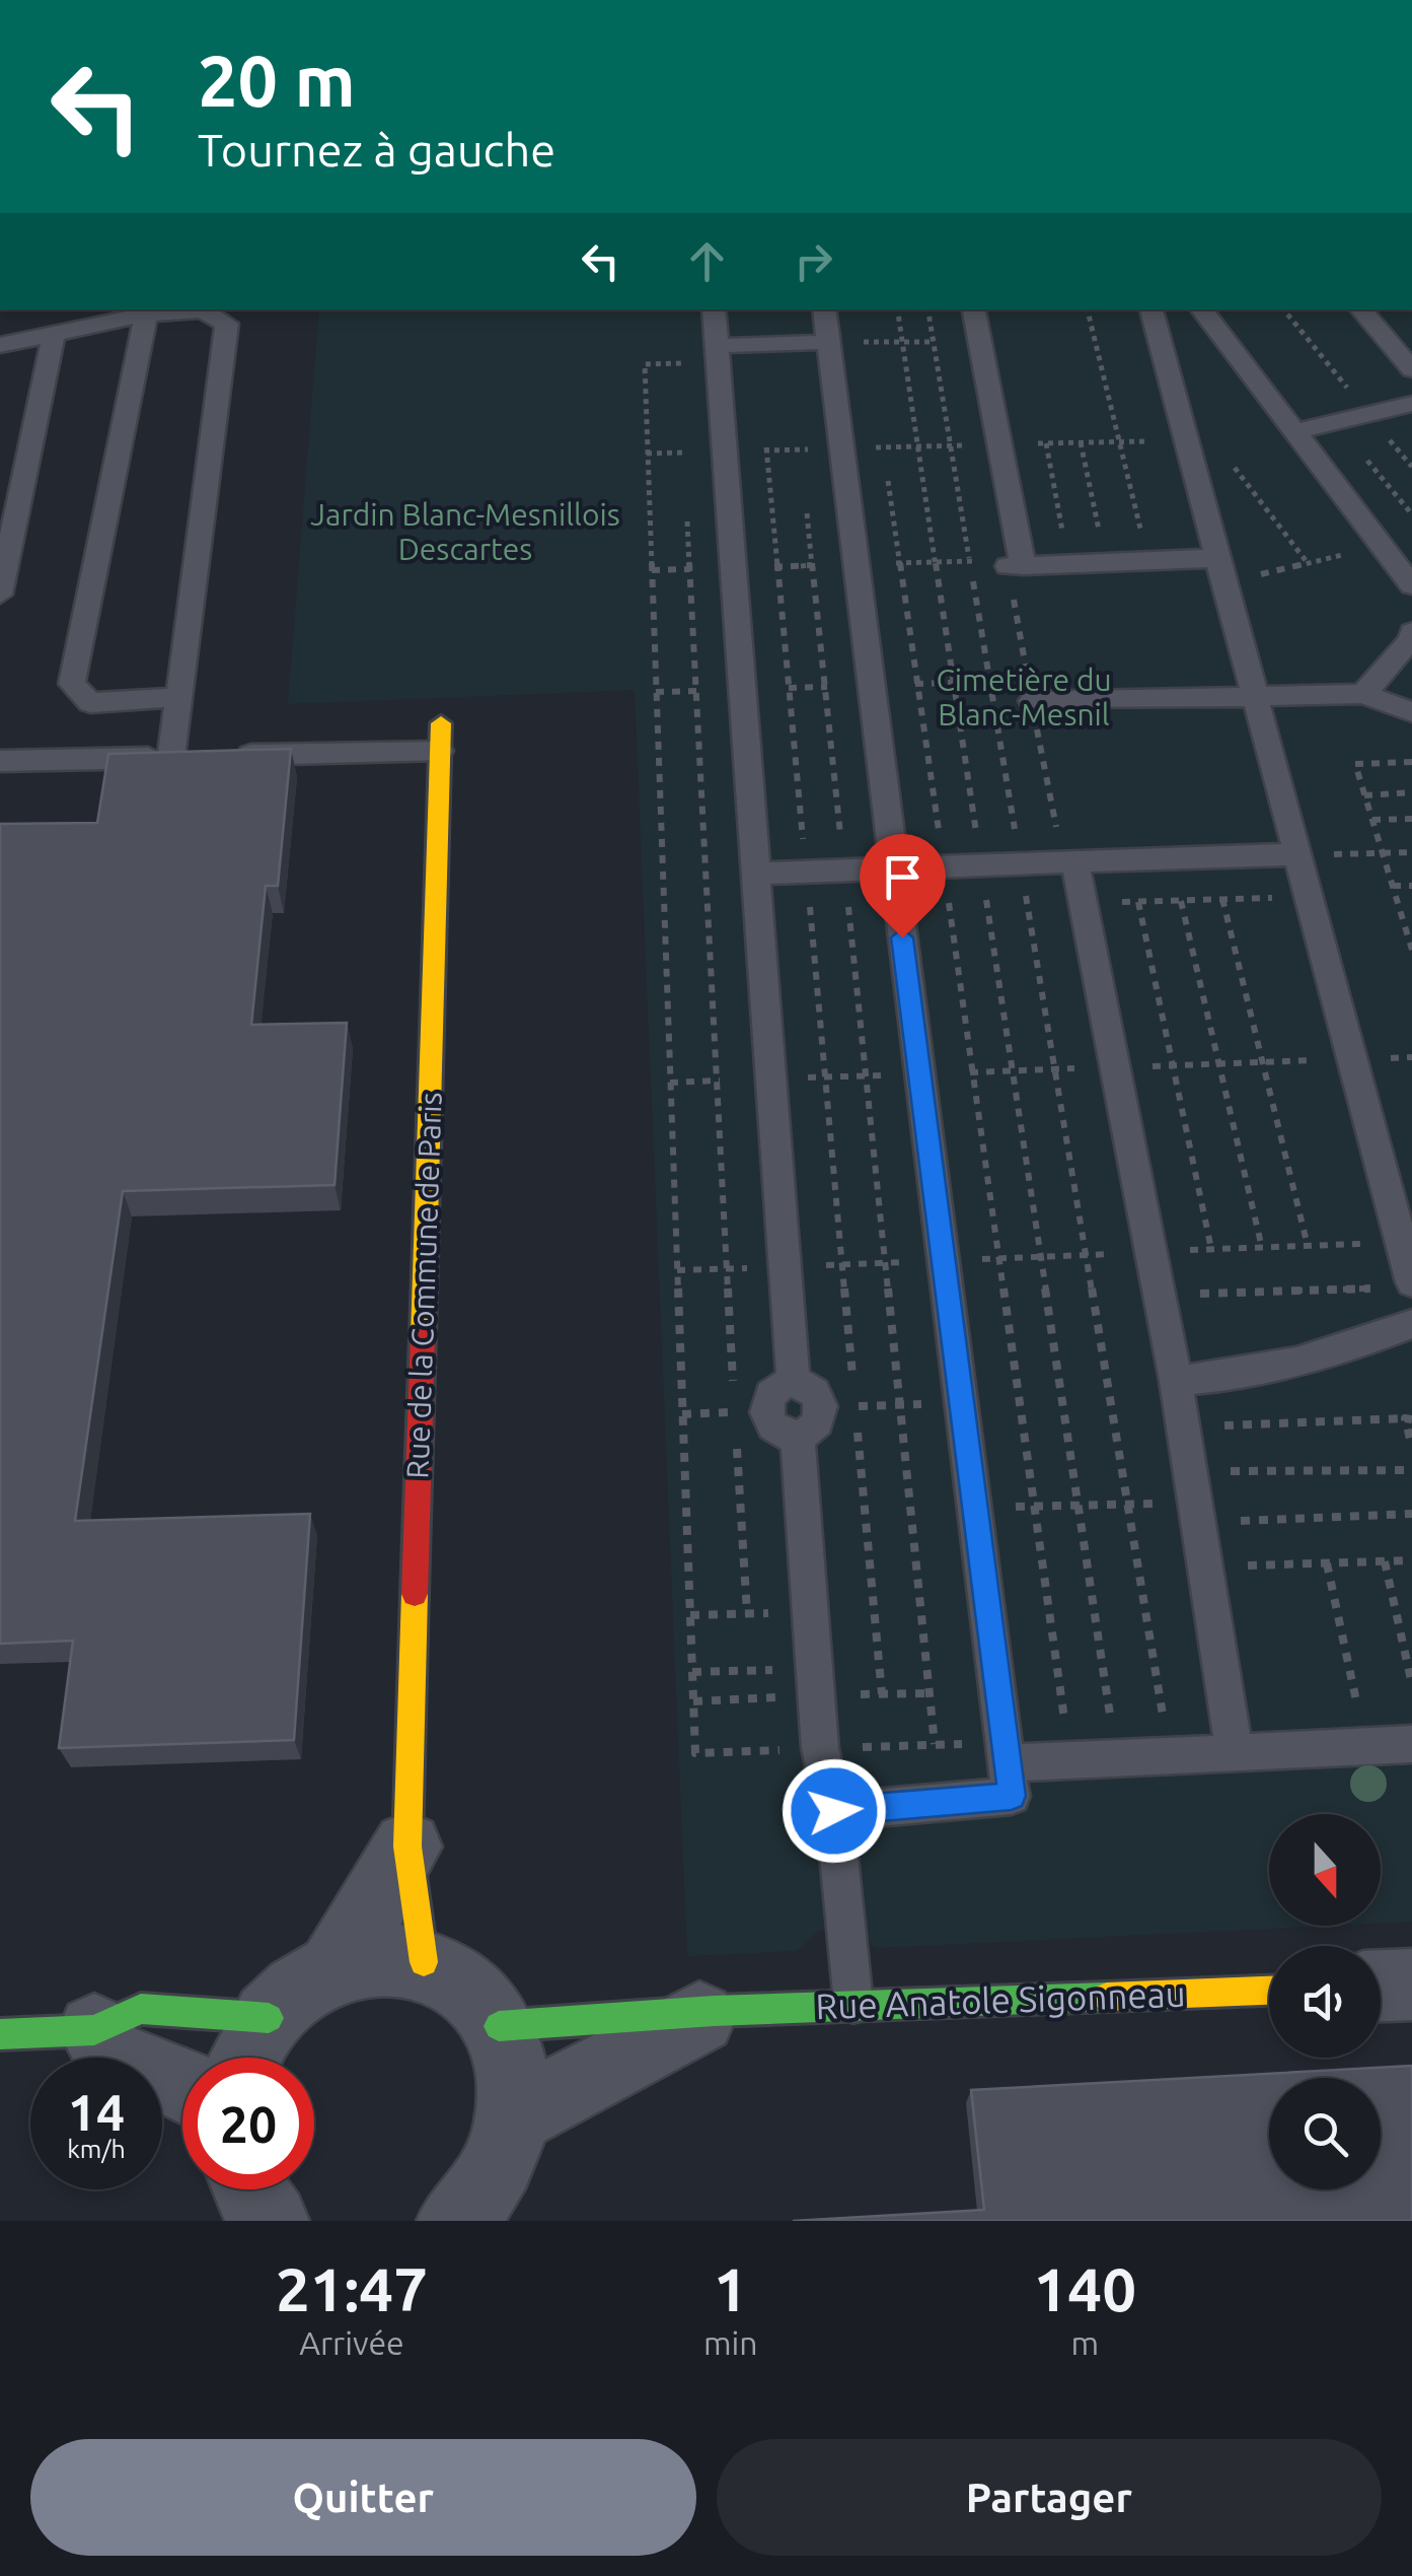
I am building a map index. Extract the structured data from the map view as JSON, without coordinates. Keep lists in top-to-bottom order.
{
  "streets": {
    "street": ["Rue de la Commune de Paris", "Rue Anatole Sigonneau"]
  },
  "parks": ["Jardin Blanc-Mesnillois Descartes", "Cimetière du Blanc-Mesnil"],
  "north": "bottom",
  "page": {
    "turn": ["20 m", "Tournez à gauche"],
    "speed": "14 km/h",
    "limit": "20",
    "eta": [
      "21:47",
      "Arrivée",
      "1",
      "min",
      "140",
      "m"
    ],
    "buttons": ["Quitter", "Partager"]
  }
}
